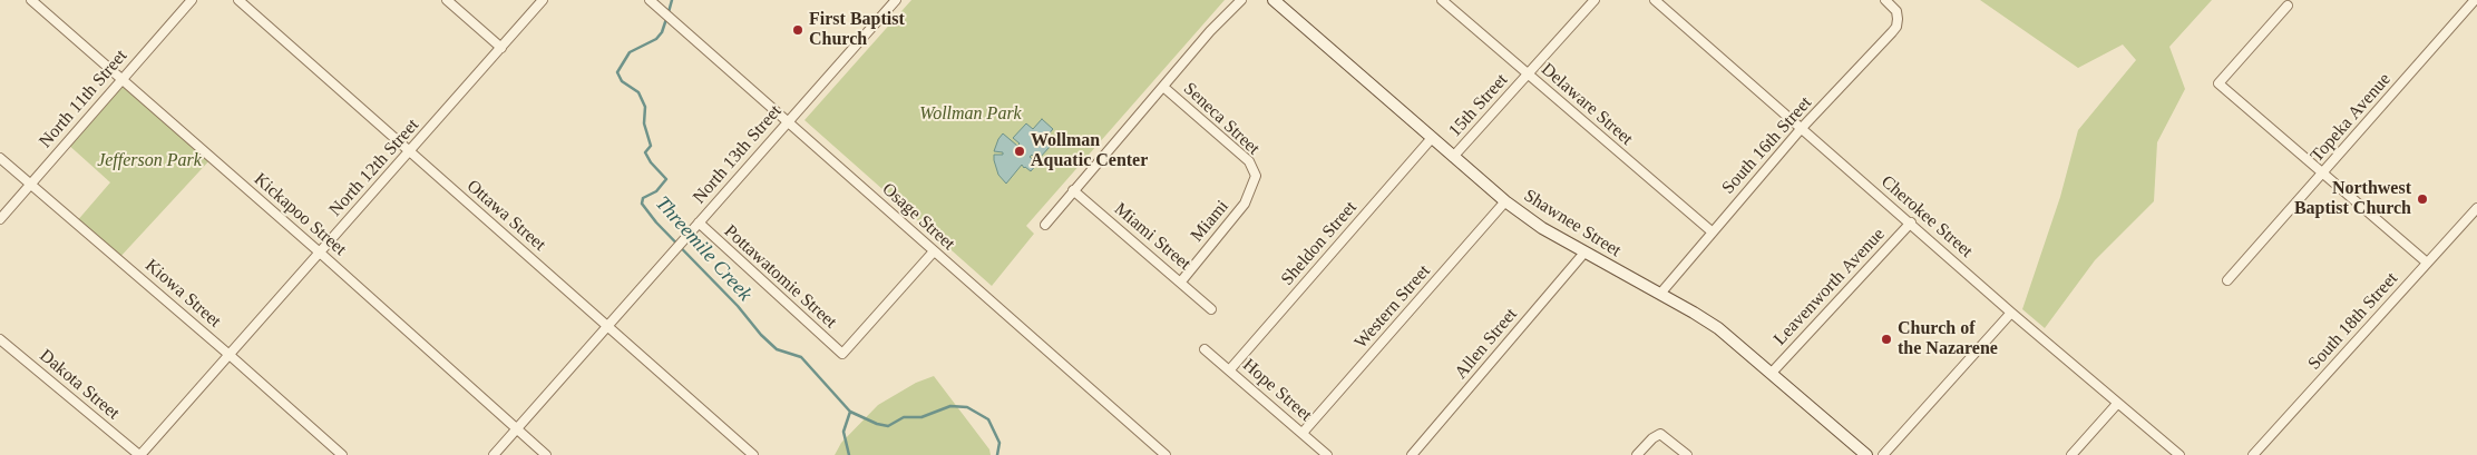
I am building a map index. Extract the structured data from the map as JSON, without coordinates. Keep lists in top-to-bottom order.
{
  "streets": {
    "street": [
      "North 11th Street",
      "Delaware Street",
      "15th Street",
      "Topeka Avenue",
      "Seneca Street",
      "South 16th Street",
      "North 13th Street",
      "North 12th Street",
      "Kickapoo Street",
      "Ottawa Street",
      "Osage Street",
      "Cherokee Street",
      "Miami",
      "Shawnee Street",
      "Miami Street",
      "Sheldon Street",
      "Pottawatomie Street",
      "Leavenworth Avenue",
      "Kiowa Street",
      "Western Street",
      "South 18th Street",
      "Allen Street",
      "Dakota Street",
      "Hope Street"
    ]
  },
  "crossings": [
    ["North 11th Street", "Kickapoo Street"],
    ["North 11th Street", "Kiowa Street"],
    ["Delaware Street", "15th Street"],
    ["Delaware Street", "South 16th Street"],
    ["15th Street", "Shawnee Street"],
    ["Seneca Street", "Miami"],
    ["South 16th Street", "Cherokee Street"],
    ["South 16th Street", "Shawnee Street"],
    ["North 13th Street", "Kickapoo Street"],
    ["North 13th Street", "Ottawa Street"],
    ["North 13th Street", "Osage Street"],
    ["North 13th Street", "Pottawatomie Street"],
    ["North 12th Street", "Kickapoo Street"],
    ["North 12th Street", "Ottawa Street"],
    ["North 12th Street", "Kiowa Street"],
    ["North 12th Street", "Dakota Street"],
    ["Osage Street", "Pottawatomie Street"],
    ["Cherokee Street", "Leavenworth Avenue"],
    ["Miami", "Miami Street"],
    ["Shawnee Street", "Sheldon Street"],
    ["Shawnee Street", "Leavenworth Avenue"],
    ["Shawnee Street", "Western Street"],
    ["Shawnee Street", "Allen Street"],
    ["Sheldon Street", "Hope Street"],
    ["Western Street", "Hope Street"]
  ],
  "water": ["Threemile Creek"],
  "parks": ["Wollman Park", "Jefferson Park"],
  "places": [
    "First Baptist Church",
    "Wollman Aquatic Center",
    "Northwest Baptist Church",
    "Church of the Nazarene"
  ]
}
